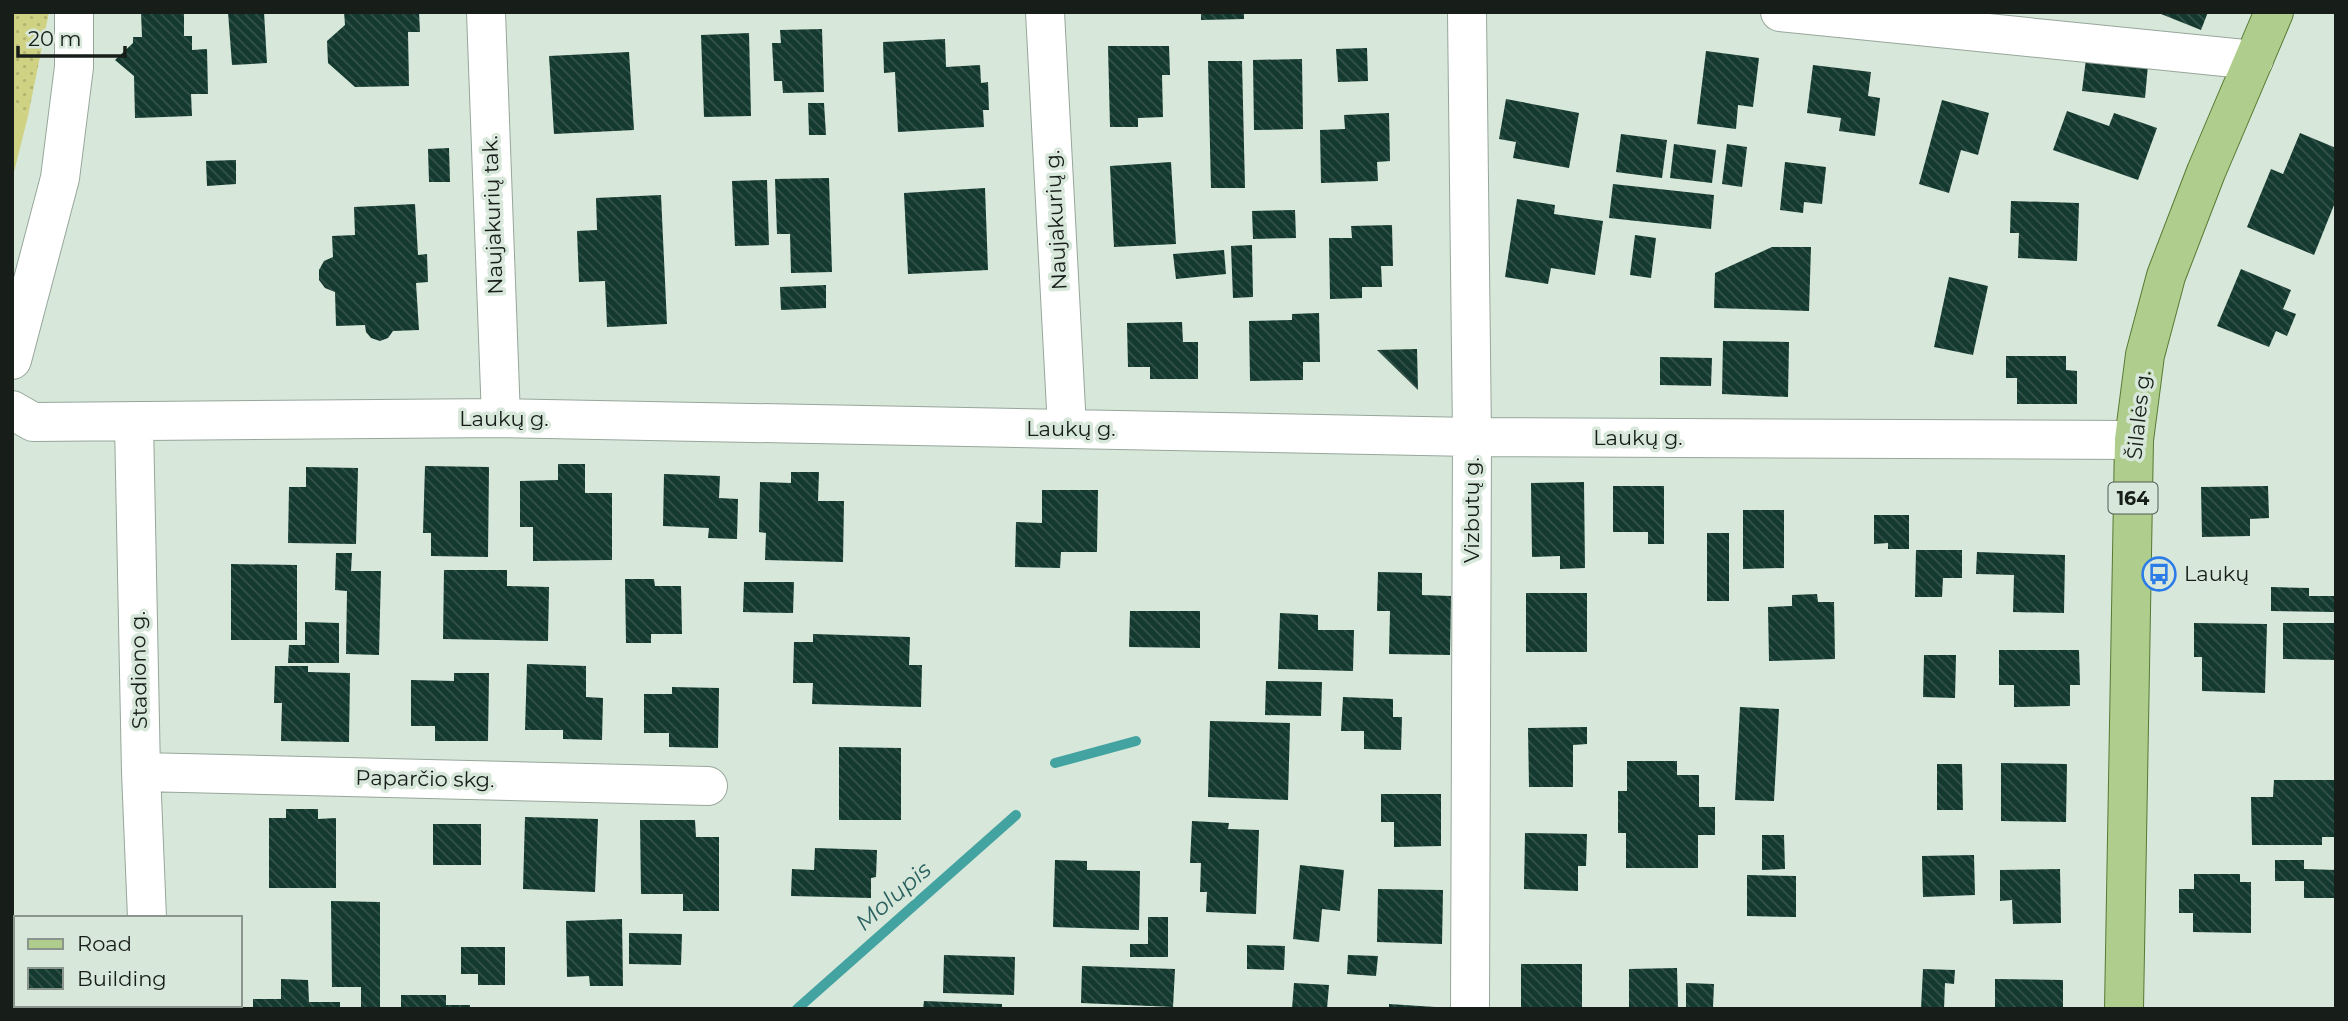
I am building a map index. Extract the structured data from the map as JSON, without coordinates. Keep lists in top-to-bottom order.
{
  "streets": {
    "main road": ["Šilalės g.", "164"],
    "street": [
      "Naujakurių tak.",
      "Naujakurių g.",
      "Laukų g.",
      "Vizbutų g.",
      "Stadiono g.",
      "Paparčio skg."
    ]
  },
  "crossings": [
    ["Naujakurių tak.", "Laukų g."],
    ["Naujakurių g.", "Laukų g."],
    ["Šilalės g.", "Laukų g."],
    ["Laukų g.", "Vizbutų g."],
    ["Laukų g.", "Stadiono g."],
    ["Stadiono g.", "Paparčio skg."]
  ],
  "water": ["Molupis"],
  "places": {
    "bus stop": ["Laukų"]
  },
  "legend": ["Road", "Building"],
  "scale_bar": "20 m"
}
